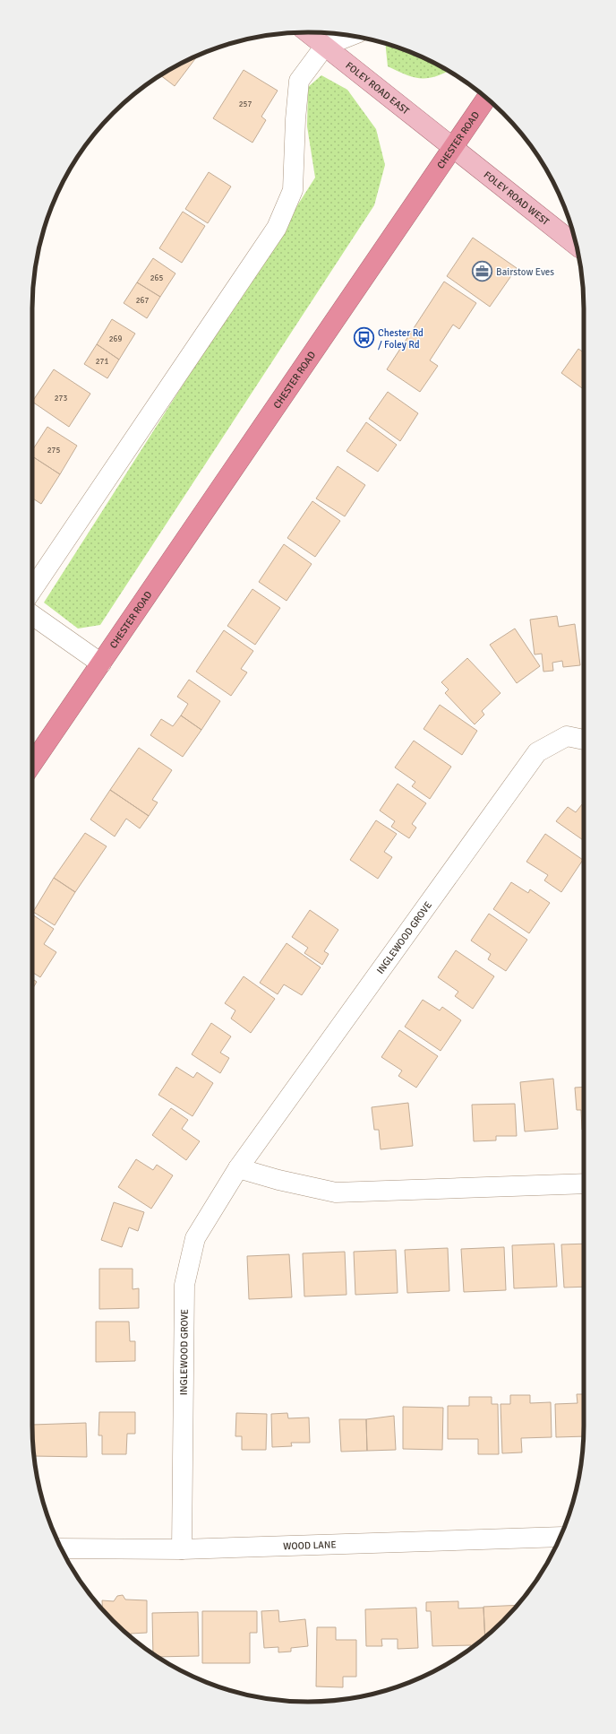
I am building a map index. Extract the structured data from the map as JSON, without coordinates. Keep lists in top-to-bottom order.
{
  "streets": {
    "highway": ["CHESTER ROAD"],
    "main road": ["FOLEY ROAD EAST", "FOLEY ROAD WEST"],
    "street": ["INGLEWOOD GROVE", "WOOD LANE"]
  },
  "crossings": [
    ["FOLEY ROAD EAST", "CHESTER ROAD"],
    ["FOLEY ROAD EAST", "FOLEY ROAD WEST"],
    ["CHESTER ROAD", "FOLEY ROAD WEST"],
    ["INGLEWOOD GROVE", "WOOD LANE"]
  ],
  "places": {
    "office": ["Bairstow Eves"],
    "bus stop": ["Chester Rd / Foley Rd"]
  },
  "house_numbers": [
    "257",
    "265",
    "267",
    "269",
    "271",
    "273",
    "275"
  ]
}
